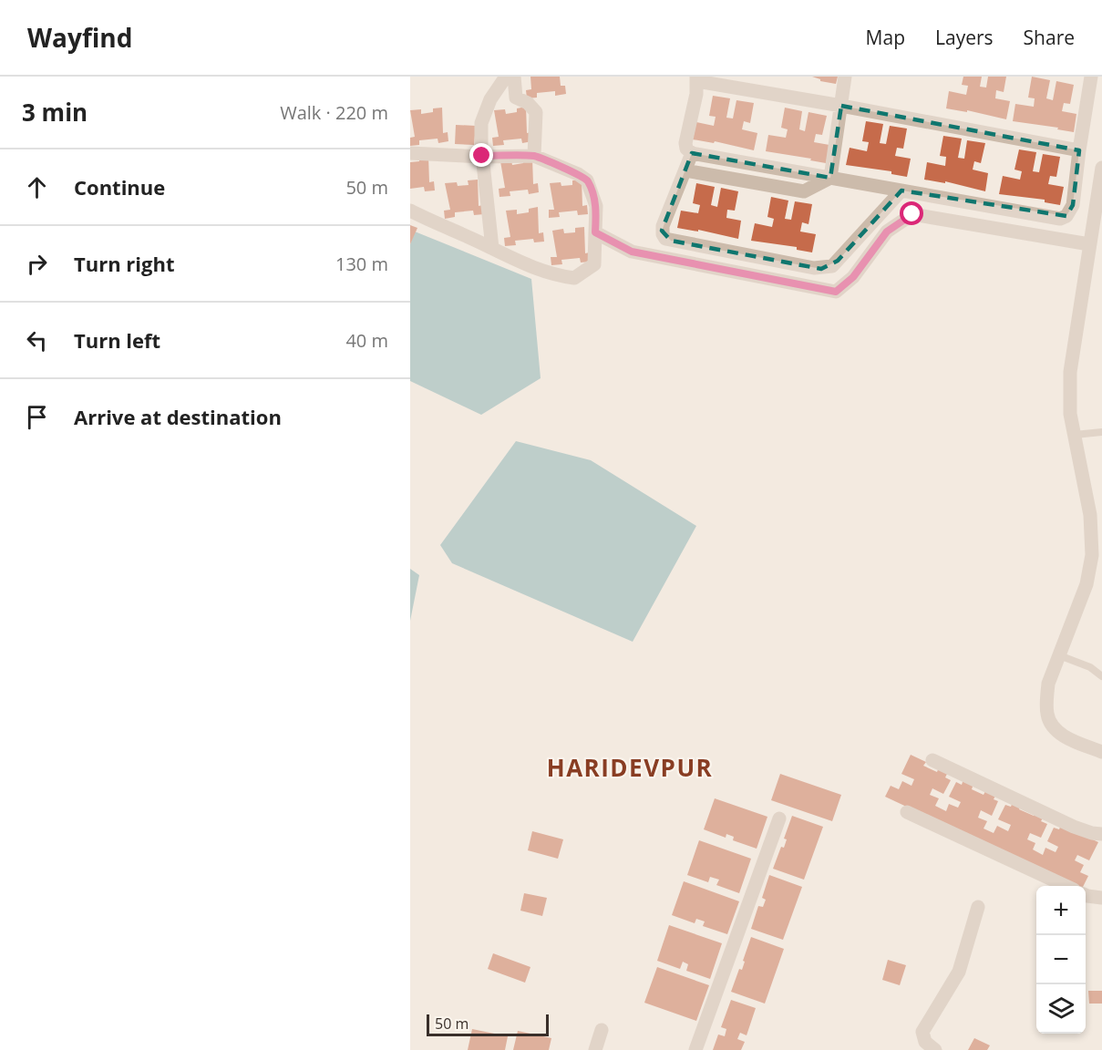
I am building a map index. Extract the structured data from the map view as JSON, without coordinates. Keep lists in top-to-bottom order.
{
  "districts": ["HARIDEVPUR"],
  "scale_bar": "50 m",
  "page": {
    "header": "Wayfind",
    "nav": ["Map", "Layers", "Share"],
    "heading": ["3 min", "Walk · 220 m"],
    "list": [
      ["Continue", "50 m"],
      ["Turn right", "130 m"],
      ["Turn left", "40 m"],
      "Arrive at destination"
    ],
    "map_buttons": ["+", "−"],
    "scale": "50 m"
  }
}
